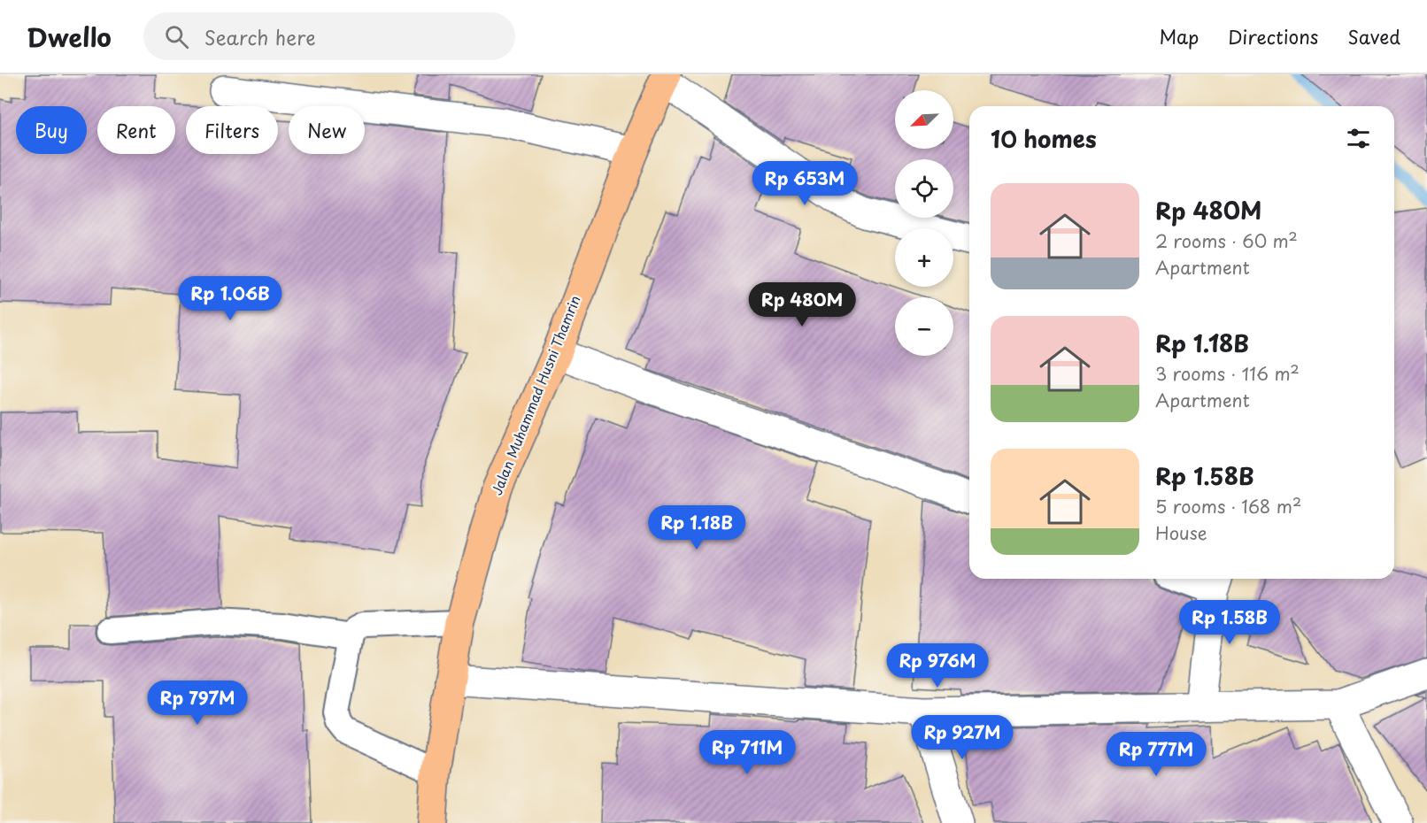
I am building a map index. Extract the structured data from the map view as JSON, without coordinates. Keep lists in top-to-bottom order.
{
  "streets": {
    "main road": ["Jalan Muhammad Husni Thamrin"]
  },
  "north": "bottom left",
  "page": {
    "header": "Dwello",
    "search": "Search here",
    "nav": ["Map", "Directions", "Saved"],
    "map_buttons": ["+", "−"],
    "chip": [
      "Buy",
      "Rent",
      "Filters",
      "New"
    ],
    "heading": "10 homes",
    "price": [
      "Rp 653M",
      "Rp 1.06B",
      "Rp 480M",
      "Rp 1.18B",
      "Rp 1.58B",
      "Rp 976M",
      "Rp 797M",
      "Rp 927M",
      "Rp 711M",
      "Rp 777M"
    ],
    "list": [
      {
        "name": "Rp 480M",
        "note": "2 rooms · 60 m² · Apartment"
      },
      {
        "name": "Rp 1.18B",
        "note": "3 rooms · 116 m² · Apartment"
      },
      {
        "name": "Rp 1.58B",
        "note": "5 rooms · 168 m² · House"
      }
    ]
  }
}
